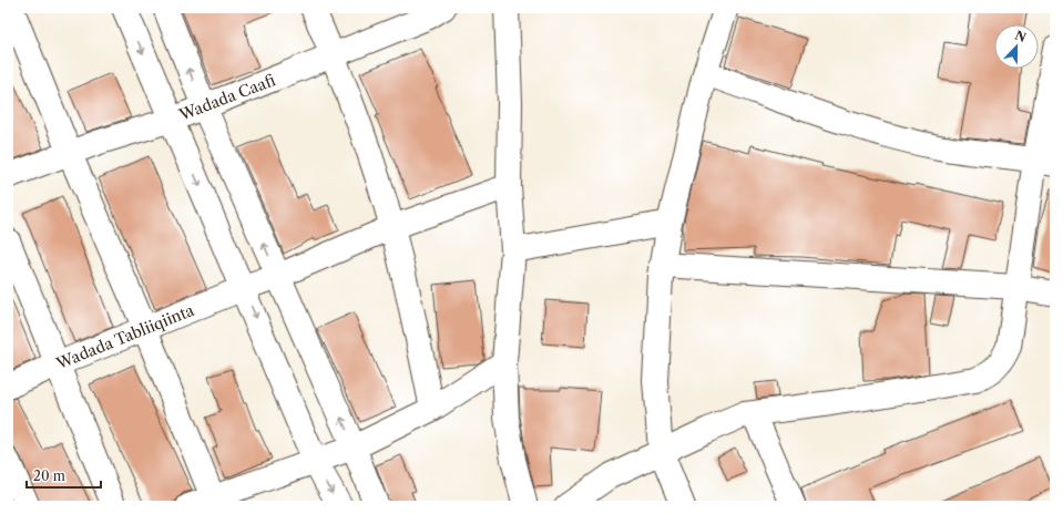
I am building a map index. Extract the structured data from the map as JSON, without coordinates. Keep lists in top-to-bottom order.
{
  "streets": {
    "street": ["Wadada Caafi", "Wadada Tabliiqiinta"]
  },
  "scale_bar": "20 m",
  "north": "top"
}
